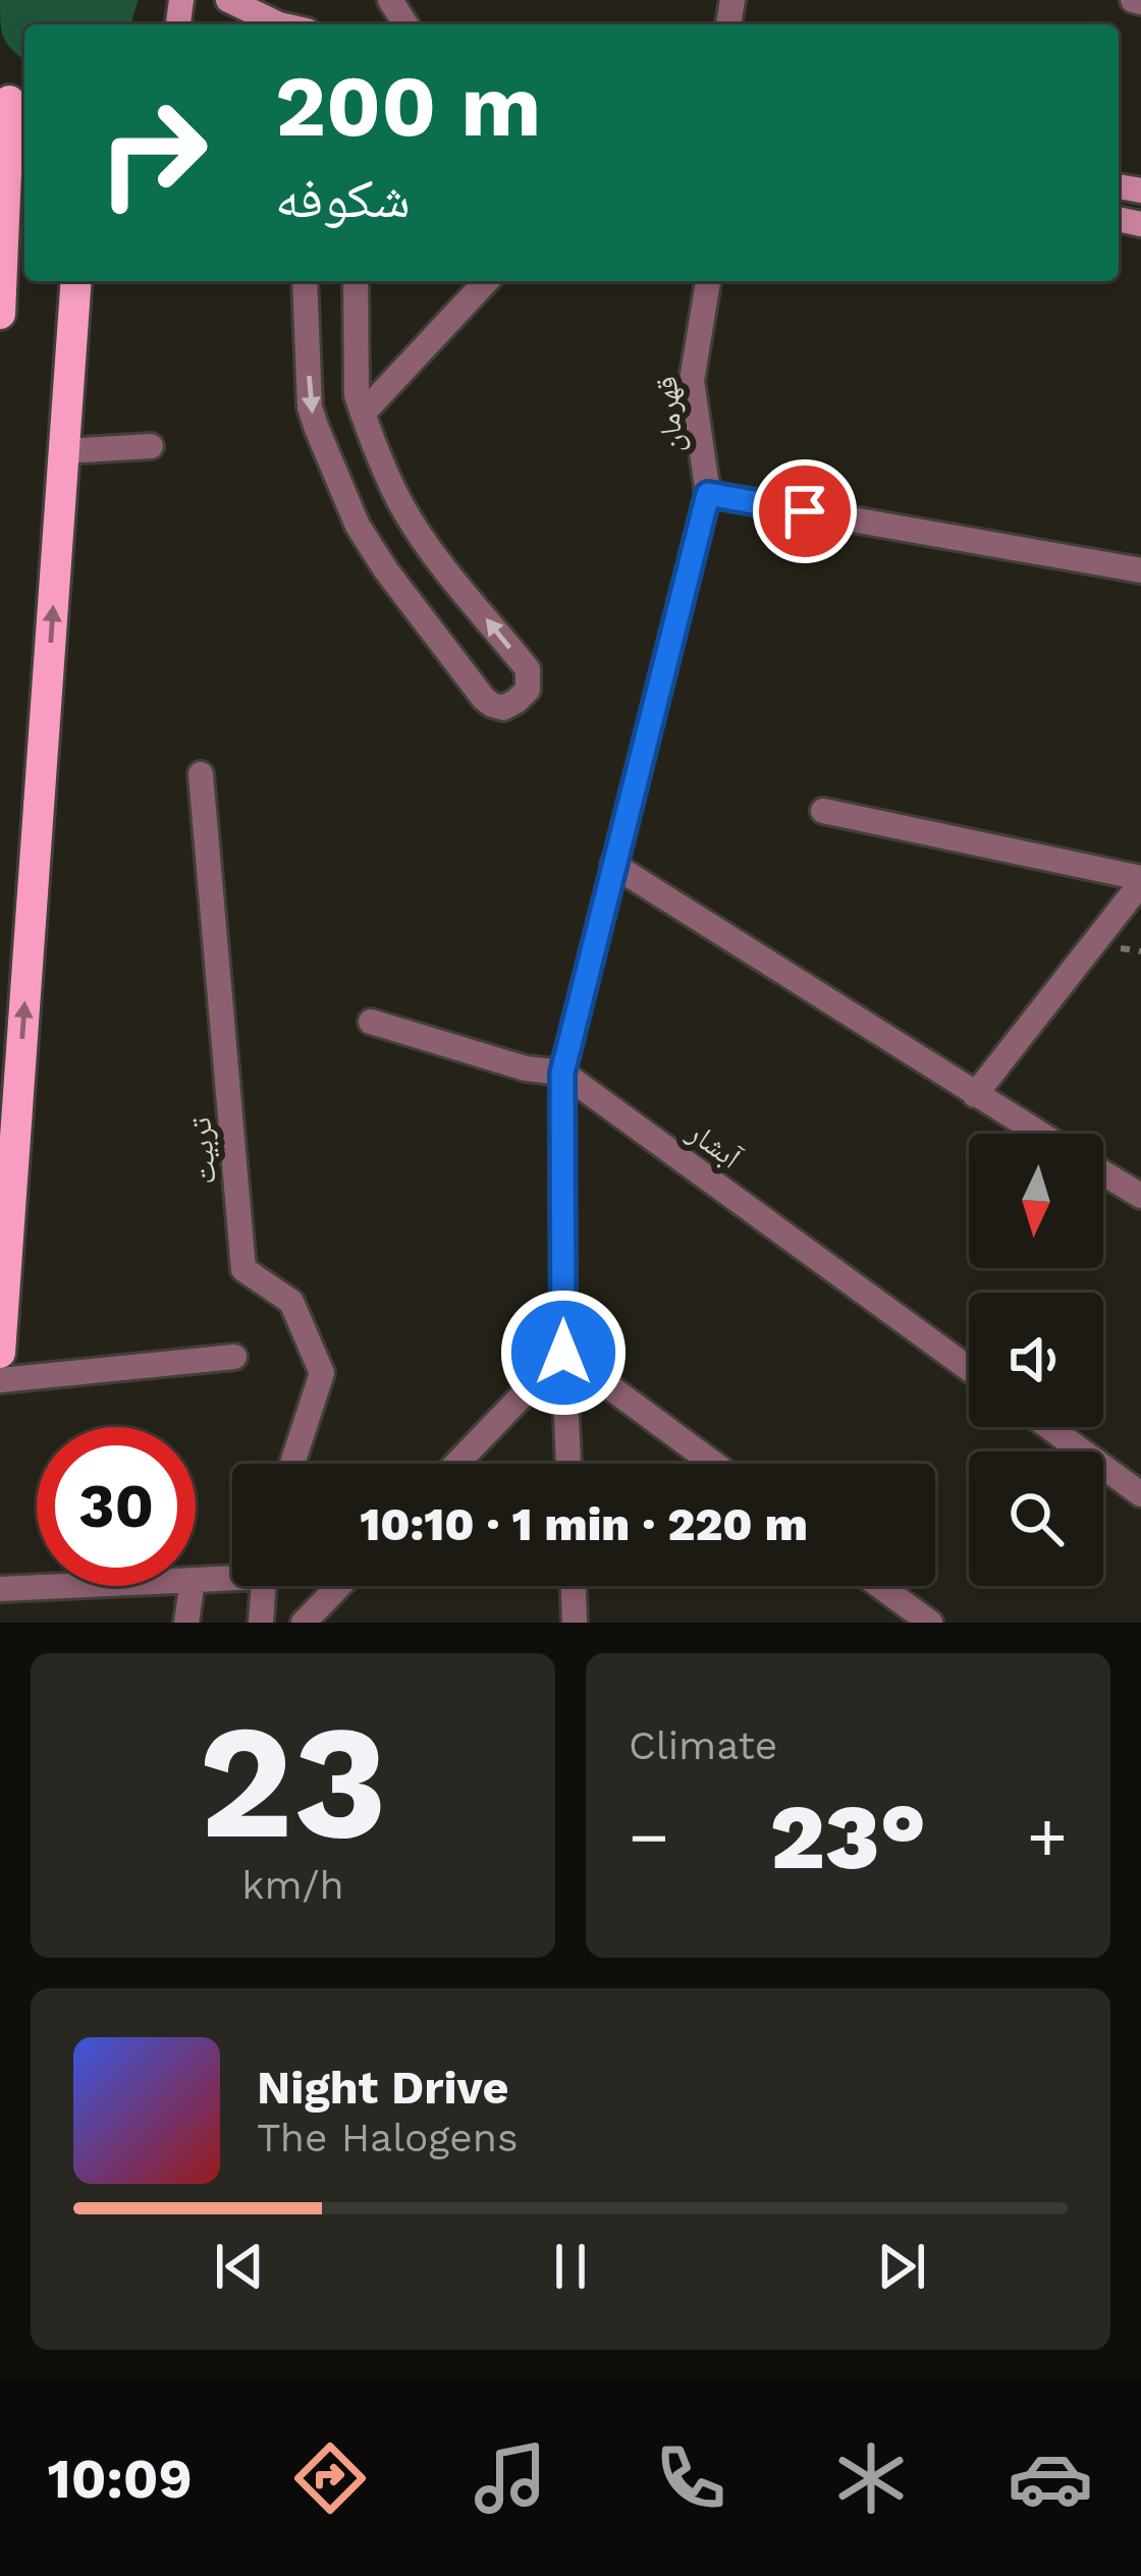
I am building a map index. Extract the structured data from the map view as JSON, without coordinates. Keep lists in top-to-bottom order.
{
  "streets": {
    "street": ["قهرمان", "آبشار", "تربیت"]
  },
  "crossings": [
    ["قهرمان", "آبشار"]
  ],
  "north": "bottom",
  "page": {
    "turn": ["200 m", "شکوفه"],
    "limit": "30",
    "trip": "10:10 · 1 min · 220 m",
    "tile": [
      ["23", "km/h"],
      "Climate"
    ],
    "heat": ["−", "23°", "+"],
    "song": ["Night Drive", "The Halogens"],
    "tabs": "10:09"
  }
}
